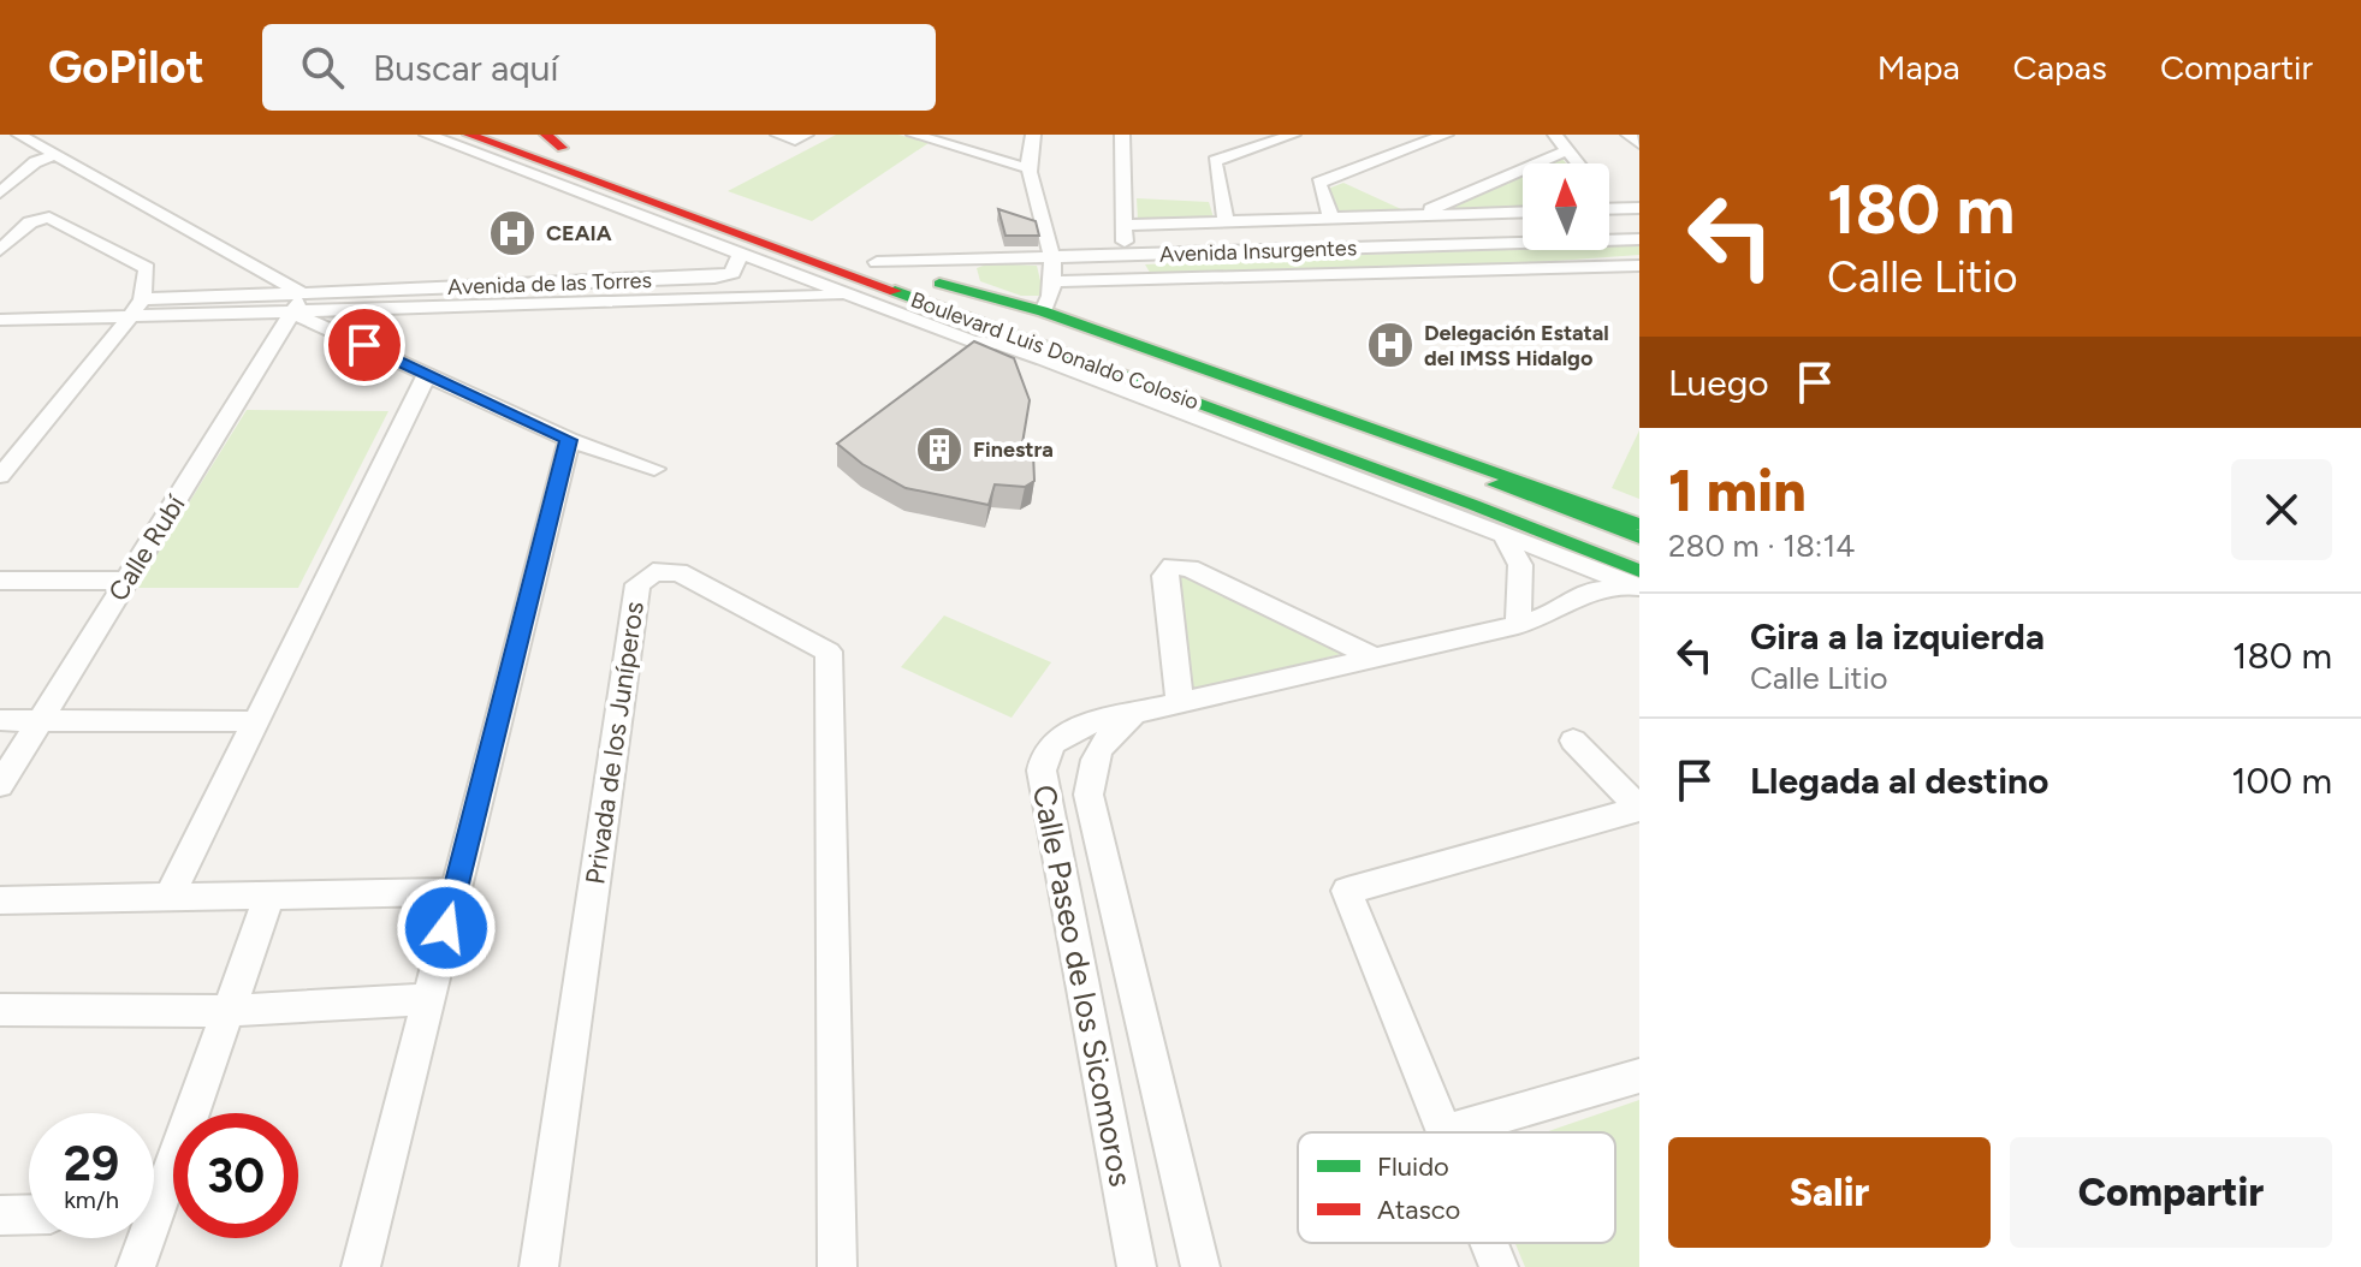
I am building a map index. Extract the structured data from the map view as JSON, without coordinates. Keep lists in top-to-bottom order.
{
  "streets": {
    "main road": ["Boulevard Luis Donaldo Colosio"],
    "street": [
      "Avenida Insurgentes",
      "Avenida de las Torres",
      "Calle Rubí",
      "Privada de los Juníperos",
      "Calle Paseo de los Sicomoros"
    ]
  },
  "crossings": [
    ["Avenida Insurgentes", "Boulevard Luis Donaldo Colosio"],
    ["Avenida de las Torres", "Calle Rubí"]
  ],
  "places": {
    "hospital": ["CEAIA", "Delegación Estatal del IMSS Hidalgo"],
    "building": ["Finestra"]
  },
  "legend": ["Fluido", "Atasco"],
  "north": "top",
  "page": {
    "header": "GoPilot",
    "search": "Buscar aquí",
    "nav": ["Mapa", "Capas", "Compartir"],
    "turn": ["180 m", "Calle Litio"],
    "then": "Luego",
    "heading": ["1 min", "280 m · 18:14"],
    "list": [
      {
        "name": "Gira a la izquierda",
        "note": "Calle Litio",
        "value": "180 m"
      },
      {
        "name": "Llegada al destino",
        "value": "100 m"
      }
    ],
    "speed": "29 km/h",
    "limit": "30",
    "buttons": ["Salir", "Compartir"]
  }
}
